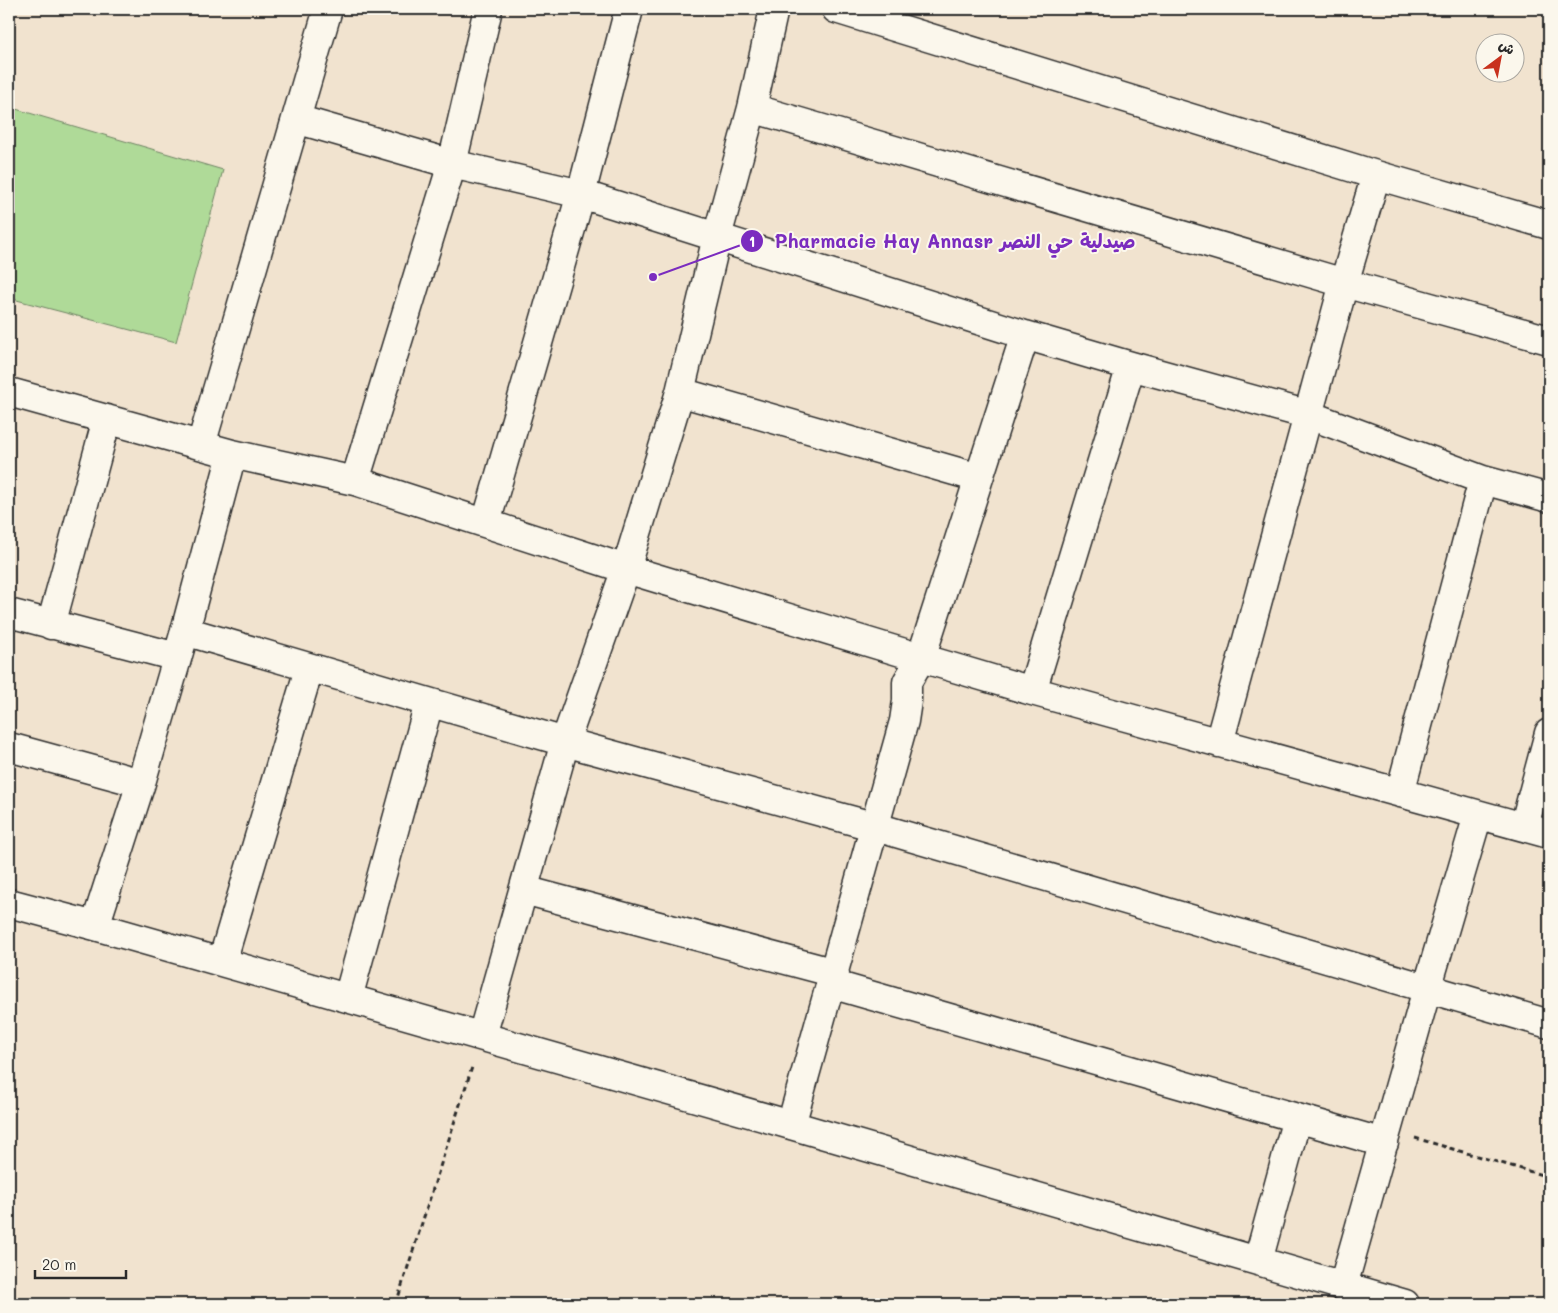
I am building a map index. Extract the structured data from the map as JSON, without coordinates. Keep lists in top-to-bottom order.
{
  "places": ["Pharmacie Hay Annasr صيدلية حي النصر"],
  "scale_bar": "20 m",
  "north": "top right"
}
